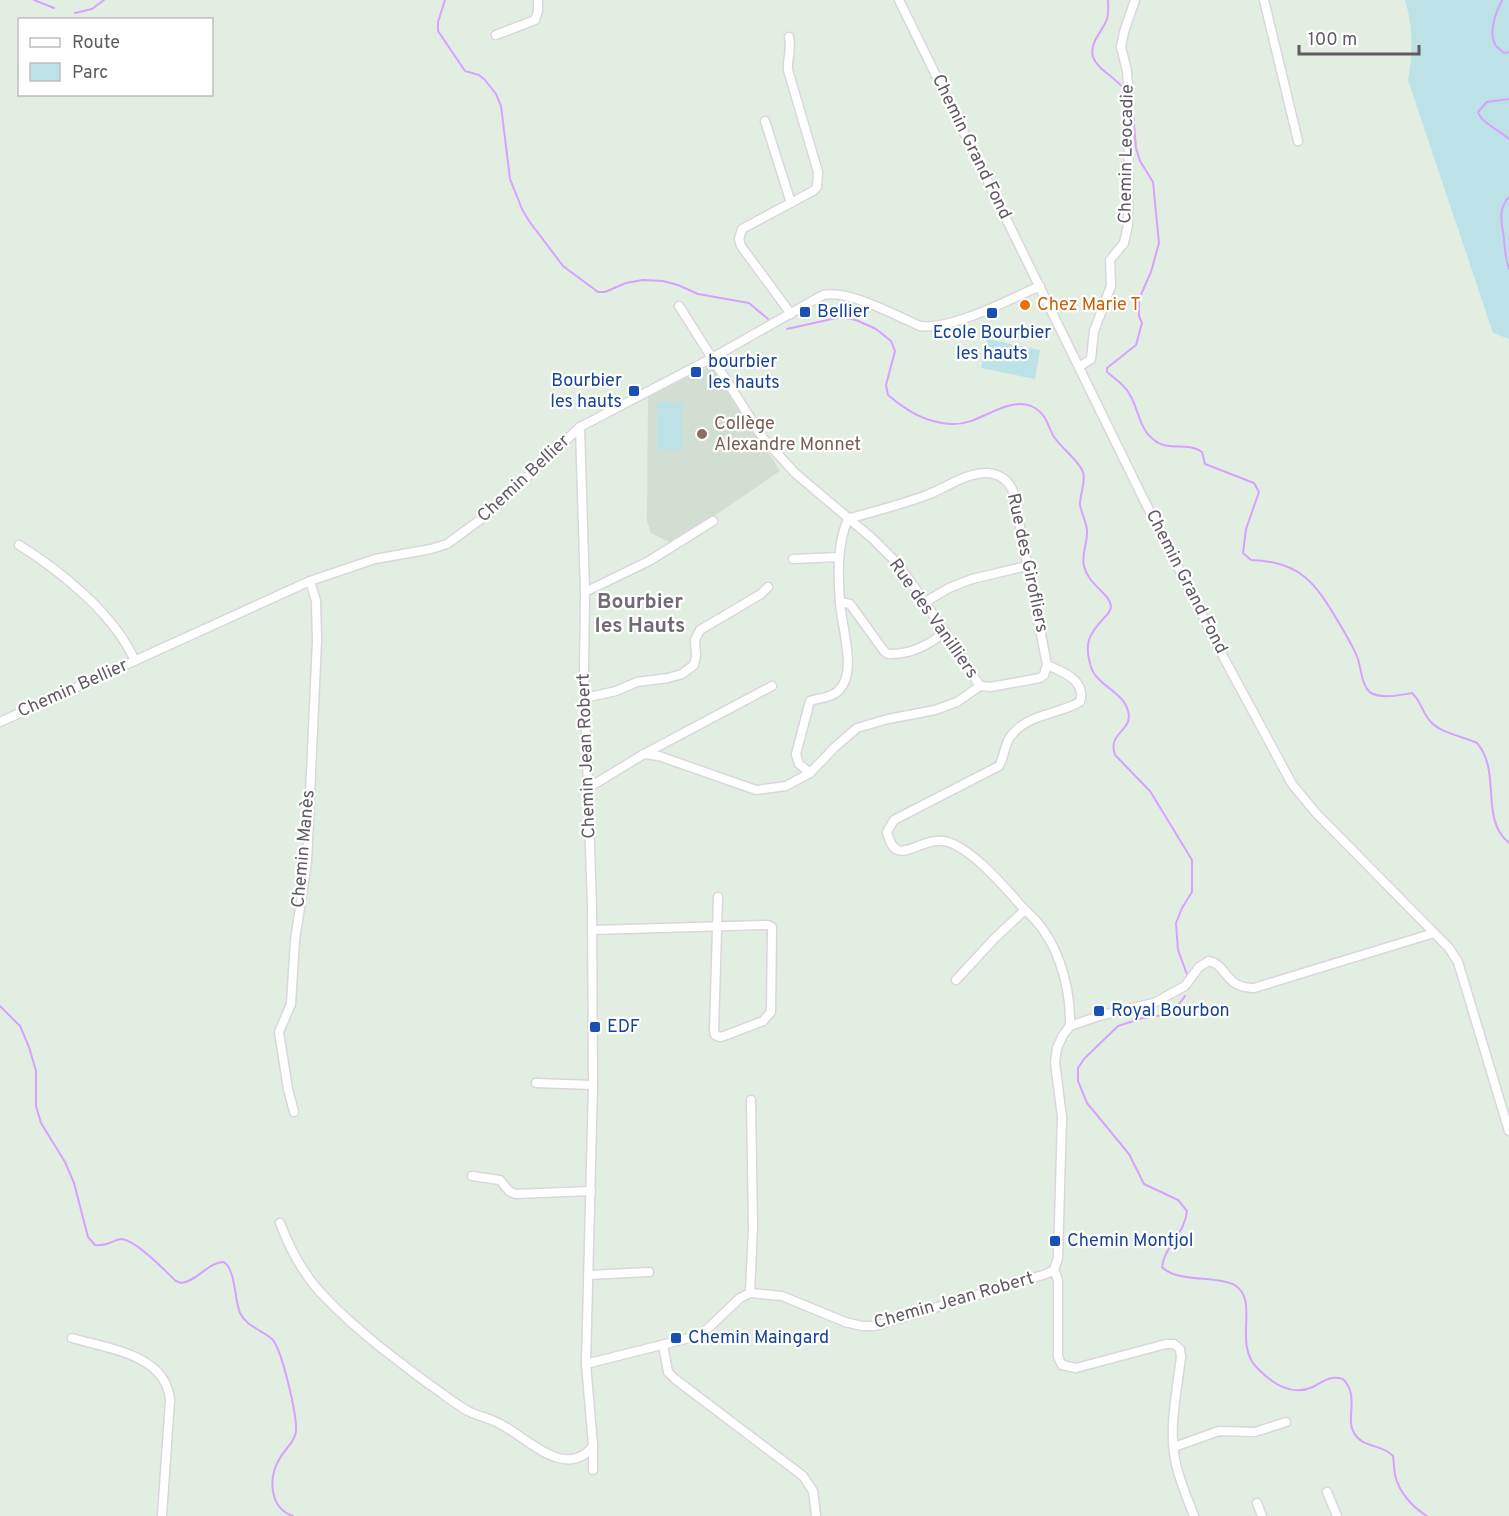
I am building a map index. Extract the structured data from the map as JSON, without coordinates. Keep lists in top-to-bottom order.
{
  "streets": {
    "street": [
      "Chemin Grand Fond",
      "Chemin Leocadie",
      "Chemin Bellier",
      "Rue des Girofliers",
      "Rue des Vanilliers",
      "Chemin Jean Robert",
      "Chemin Manès"
    ]
  },
  "crossings": [
    ["Chemin Grand Fond", "Chemin Leocadie"],
    ["Chemin Grand Fond", "Chemin Bellier"],
    ["Chemin Bellier", "Rue des Vanilliers"],
    ["Chemin Bellier", "Chemin Jean Robert"],
    ["Chemin Bellier", "Chemin Manès"],
    ["Rue des Girofliers", "Rue des Vanilliers"]
  ],
  "districts": ["Bourbier les Hauts"],
  "places": {
    "other": ["Chez Marie T", "Collège Alexandre Monnet"],
    "transit": [
      "Bellier",
      "Ecole Bourbier les hauts",
      "bourbier les hauts",
      "Bourbier les hauts",
      "Royal Bourbon",
      "EDF",
      "Chemin Montjol",
      "Chemin Maingard"
    ]
  },
  "legend": ["Route", "Parc"],
  "scale_bar": "100 m"
}
